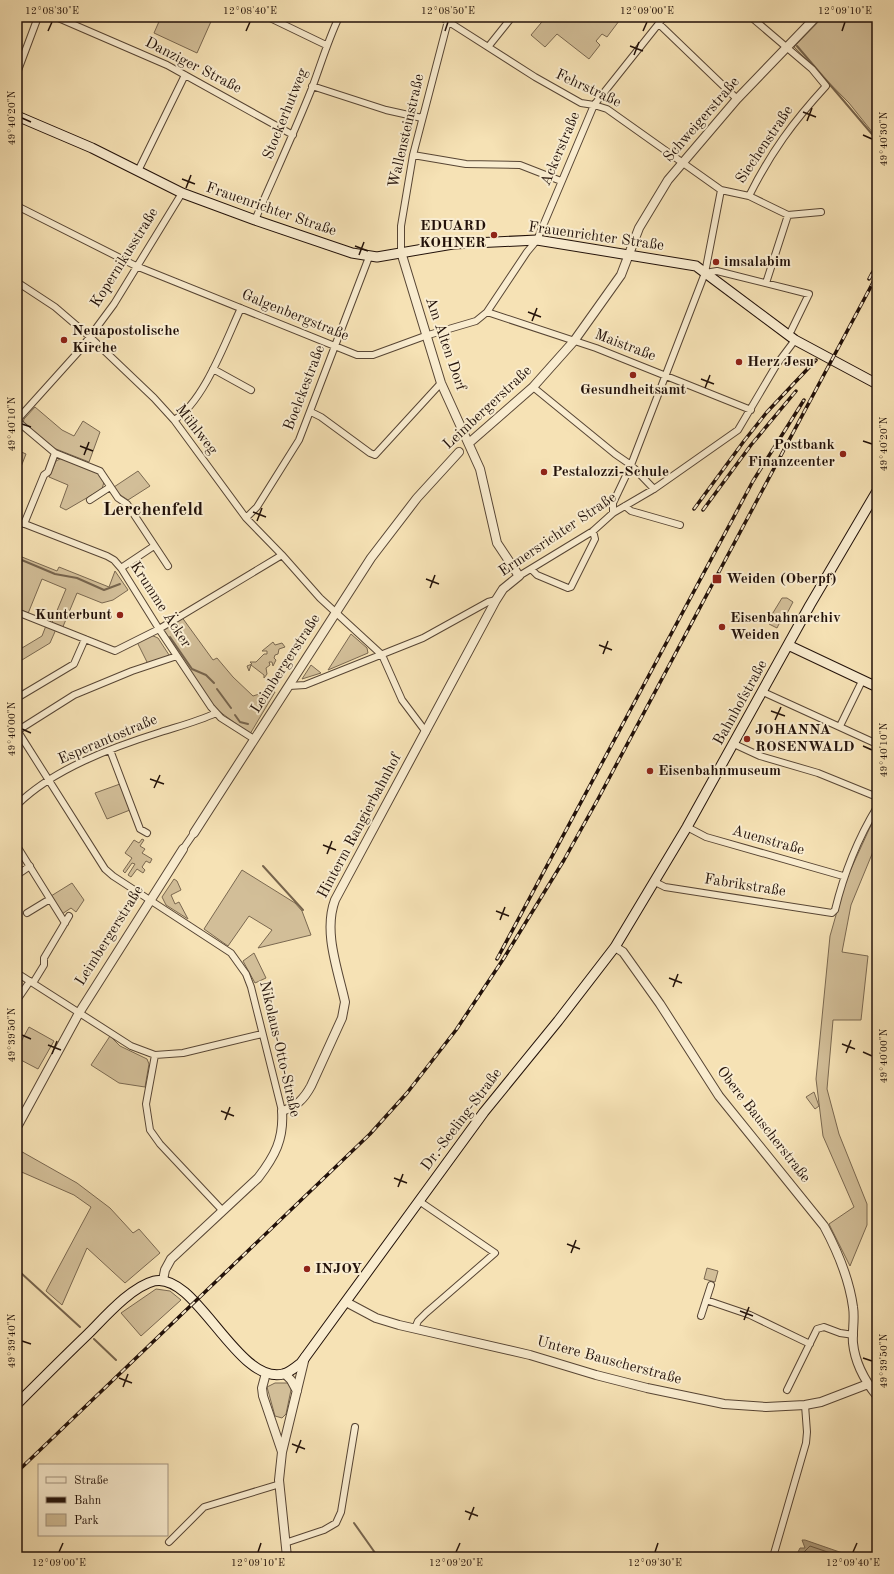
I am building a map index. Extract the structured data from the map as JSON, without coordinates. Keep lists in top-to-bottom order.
{
  "streets": {
    "main road": ["Frauenrichter Straße", "Bahnhofstraße", "Dr.-Seeling-Straße"],
    "street": [
      "Danziger Straße",
      "Fehrstraße",
      "Stockerhutweg",
      "Schweigerstraße",
      "Wallensteinstraße",
      "Siechenstraße",
      "Ackerstraße",
      "Kopernikusstraße",
      "Galgenbergstraße",
      "Am Alten Dorf",
      "Maistraße",
      "Boelckestraße",
      "Leimbergerstraße",
      "Mühlweg",
      "Ermersrichter Straße",
      "Krumme Äcker",
      "Esperantostraße",
      "Hinterm Rangierbahnhof",
      "Auenstraße",
      "Fabrikstraße",
      "Nikolaus-Otto-Straße",
      "Obere Bauscherstraße",
      "Untere Bauscherstraße"
    ]
  },
  "crossings": [
    ["Danziger Straße", "Stockerhutweg"],
    ["Fehrstraße", "Schweigerstraße"],
    ["Fehrstraße", "Wallensteinstraße"],
    ["Fehrstraße", "Siechenstraße"],
    ["Fehrstraße", "Ackerstraße"],
    ["Stockerhutweg", "Frauenrichter Straße"],
    ["Schweigerstraße", "Siechenstraße"],
    ["Schweigerstraße", "Frauenrichter Straße"],
    ["Schweigerstraße", "Leimbergerstraße"],
    ["Wallensteinstraße", "Frauenrichter Straße"],
    ["Wallensteinstraße", "Am Alten Dorf"],
    ["Siechenstraße", "Frauenrichter Straße"],
    ["Siechenstraße", "Maistraße"],
    ["Siechenstraße", "Ermersrichter Straße"],
    ["Ackerstraße", "Frauenrichter Straße"],
    ["Ackerstraße", "Galgenbergstraße"],
    ["Frauenrichter Straße", "Kopernikusstraße"],
    ["Frauenrichter Straße", "Galgenbergstraße"],
    ["Frauenrichter Straße", "Am Alten Dorf"],
    ["Frauenrichter Straße", "Boelckestraße"],
    ["Frauenrichter Straße", "Leimbergerstraße"],
    ["Frauenrichter Straße", "Ermersrichter Straße"],
    ["Kopernikusstraße", "Galgenbergstraße"],
    ["Kopernikusstraße", "Mühlweg"],
    ["Galgenbergstraße", "Am Alten Dorf"],
    ["Galgenbergstraße", "Maistraße"],
    ["Galgenbergstraße", "Boelckestraße"],
    ["Am Alten Dorf", "Leimbergerstraße"],
    ["Am Alten Dorf", "Ermersrichter Straße"],
    ["Maistraße", "Leimbergerstraße"],
    ["Maistraße", "Ermersrichter Straße"],
    ["Boelckestraße", "Mühlweg"],
    ["Leimbergerstraße", "Mühlweg"],
    ["Leimbergerstraße", "Ermersrichter Straße"],
    ["Leimbergerstraße", "Krumme Äcker"],
    ["Leimbergerstraße", "Nikolaus-Otto-Straße"],
    ["Mühlweg", "Ermersrichter Straße"],
    ["Ermersrichter Straße", "Hinterm Rangierbahnhof"],
    ["Krumme Äcker", "Esperantostraße"],
    ["Bahnhofstraße", "Auenstraße"],
    ["Bahnhofstraße", "Fabrikstraße"],
    ["Bahnhofstraße", "Dr.-Seeling-Straße"],
    ["Bahnhofstraße", "Obere Bauscherstraße"],
    ["Esperantostraße", "Nikolaus-Otto-Straße"],
    ["Hinterm Rangierbahnhof", "Nikolaus-Otto-Straße"],
    ["Auenstraße", "Fabrikstraße"],
    ["Dr.-Seeling-Straße", "Obere Bauscherstraße"],
    ["Dr.-Seeling-Straße", "Untere Bauscherstraße"],
    ["Obere Bauscherstraße", "Untere Bauscherstraße"]
  ],
  "districts": ["Lerchenfeld"],
  "places": {
    "other": [
      "EDUARD KOHNER",
      "imsalabim",
      "Neuapostolische Kirche",
      "Herz Jesu",
      "Gesundheitsamt",
      "Postbank Finanzcenter",
      "Pestalozzi-Schule",
      "Kunterbunt",
      "Eisenbahnarchiv Weiden",
      "JOHANNA ROSENWALD",
      "Eisenbahnmuseum",
      "INJOY"
    ],
    "transit": ["Weiden (Oberpf)"]
  },
  "legend": ["Straße", "Bahn", "Park"],
  "coordinates": [
    "12°08'30\"E",
    "12°08'40\"E",
    "12°08'50\"E",
    "12°09'00\"E",
    "12°09'10\"E",
    "49°40'20\"N",
    "49°40'30\"N",
    "49°40'10\"N",
    "49°40'00\"N",
    "49°39'50\"N",
    "49°39'40\"N",
    "12°09'20\"E",
    "12°09'30\"E",
    "12°09'40\"E"
  ]
}
